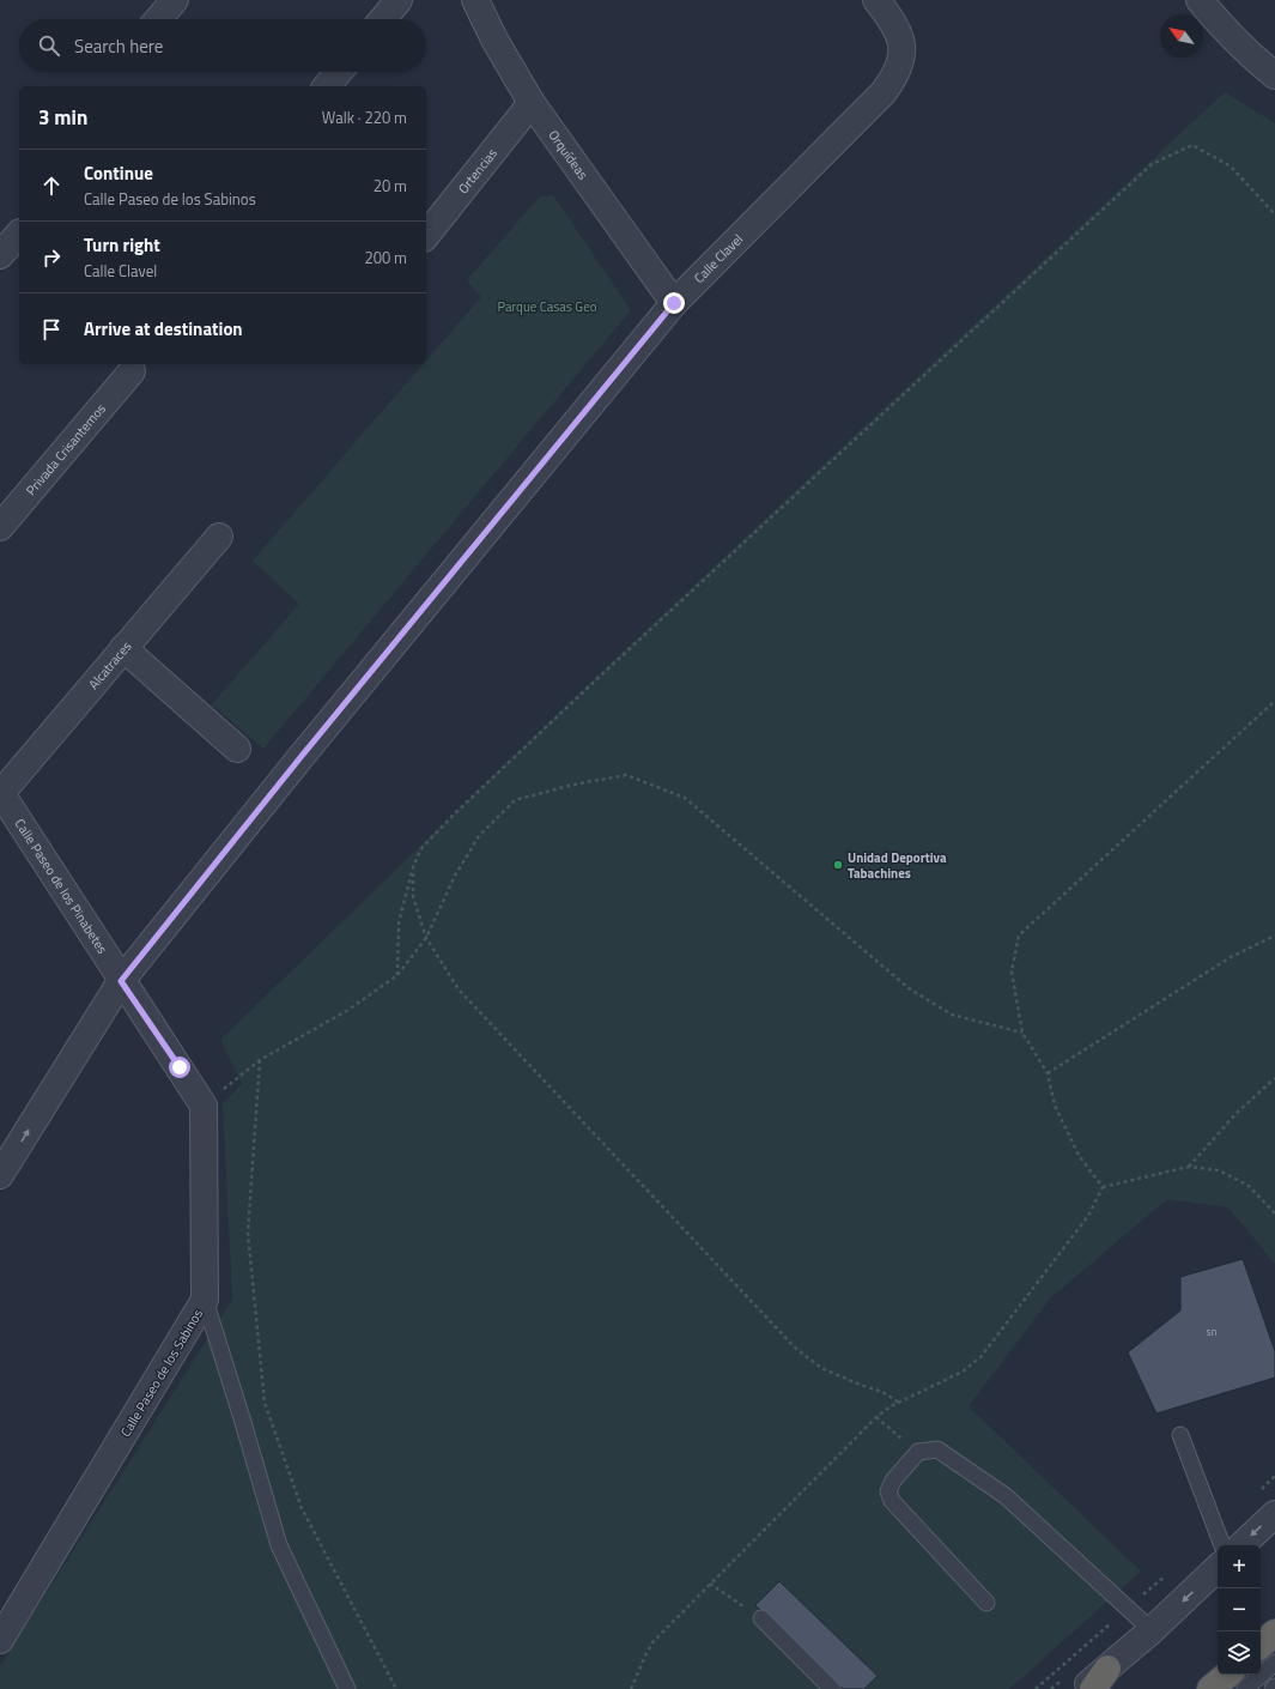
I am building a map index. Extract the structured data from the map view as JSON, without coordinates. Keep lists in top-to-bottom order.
{
  "streets": {
    "street": [
      "Orquídeas",
      "Ortencias",
      "Calle Clavel",
      "Privada Crisantemos",
      "Alcatraces",
      "Calle Paseo de los Pinabetes",
      "Calle Paseo de los Sabinos"
    ]
  },
  "crossings": [
    ["Orquídeas", "Ortencias"],
    ["Orquídeas", "Calle Clavel"],
    ["Calle Clavel", "Calle Paseo de los Pinabetes"],
    ["Alcatraces", "Calle Paseo de los Pinabetes"]
  ],
  "parks": ["Parque Casas Geo"],
  "places": ["Unidad Deportiva Tabachines"],
  "house_numbers": ["sn"],
  "north": "top left",
  "page": {
    "search": "Search here",
    "heading": ["3 min", "Walk · 220 m"],
    "list": [
      ["Continue", "Calle Paseo de los Sabinos", "20 m"],
      ["Turn right", "Calle Clavel", "200 m"],
      "Arrive at destination"
    ],
    "map_buttons": ["+", "−"]
  }
}
